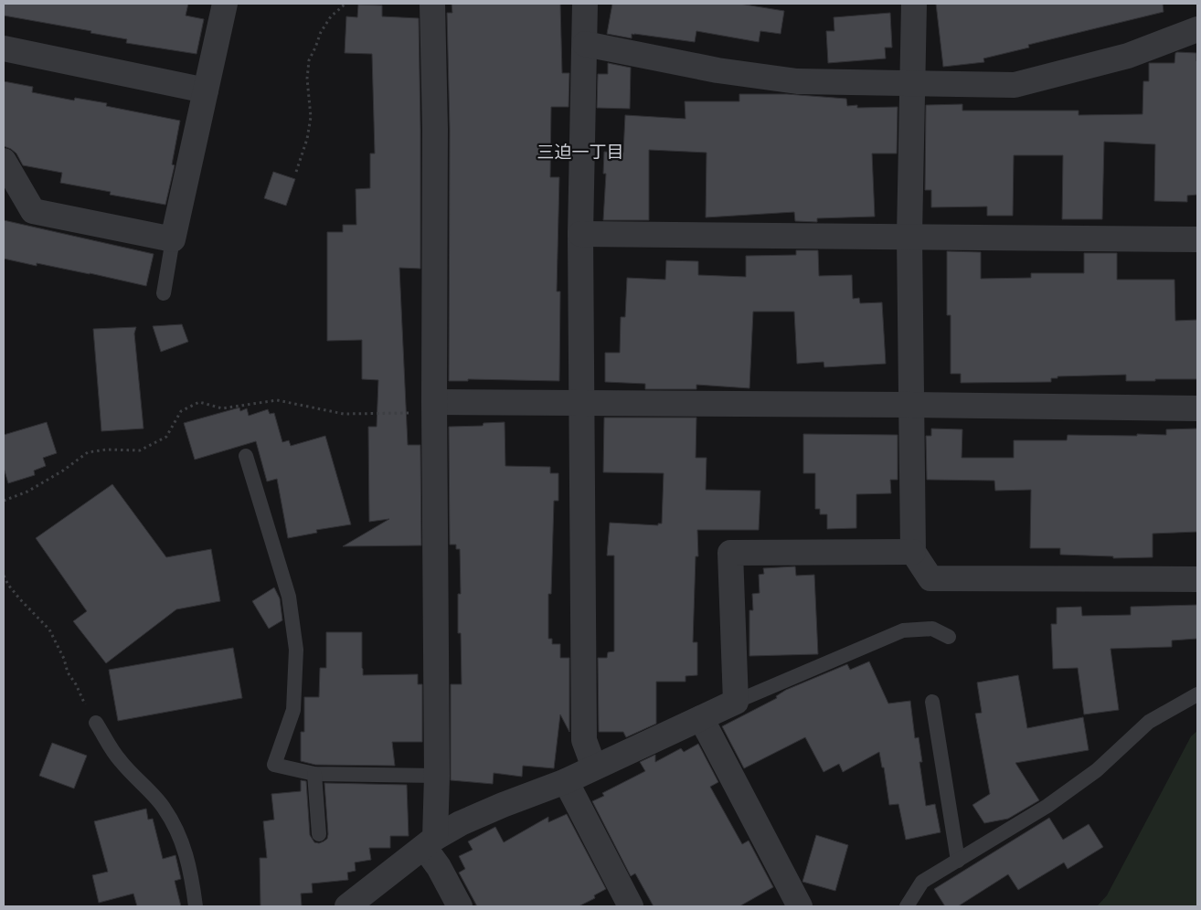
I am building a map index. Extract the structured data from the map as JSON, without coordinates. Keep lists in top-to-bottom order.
{
  "districts": ["三迫一丁目"]
}
